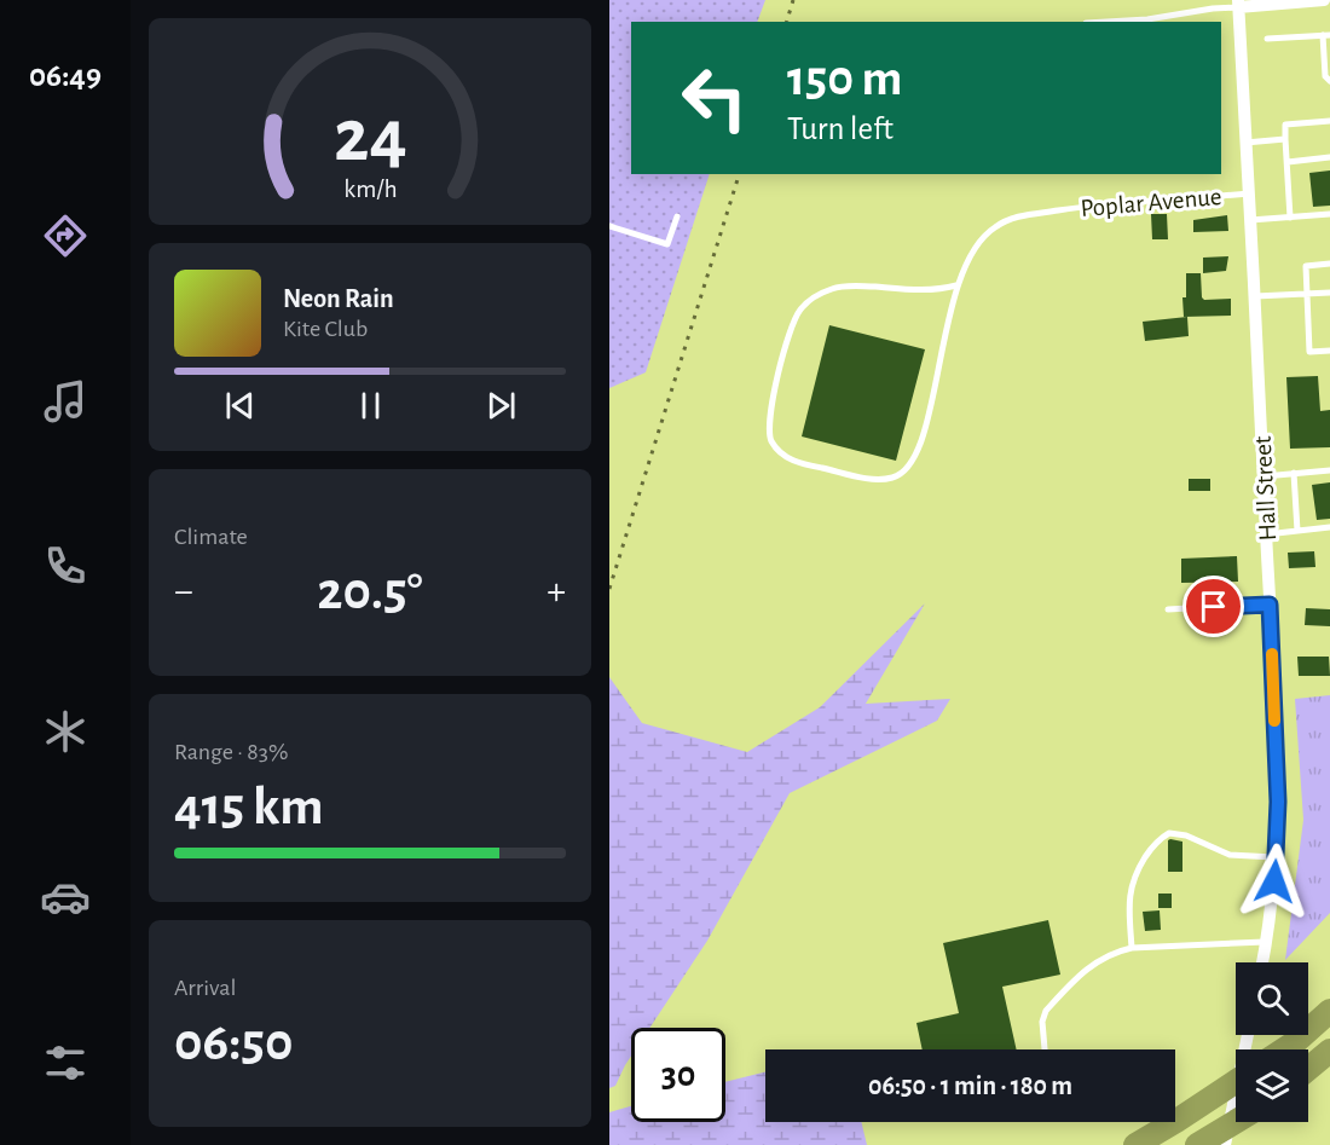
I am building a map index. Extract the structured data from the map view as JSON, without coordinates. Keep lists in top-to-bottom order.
{
  "streets": {
    "street": ["Hall Street"],
    "lane": ["Poplar Avenue"]
  },
  "crossings": [
    ["Poplar Avenue", "Hall Street"]
  ],
  "page": {
    "tabs": "06:49",
    "turn": ["150 m", "Turn left"],
    "song": ["Neon Rain", "Kite Club"],
    "tile": [
      "Climate",
      ["Range · 83%", "415 km"],
      ["Arrival", "06:50"]
    ],
    "heat": ["−", "20.5°", "+"],
    "limit": "30",
    "trip": "06:50 · 1 min · 180 m",
    "gauge": ["24", "km/h"]
  }
}
